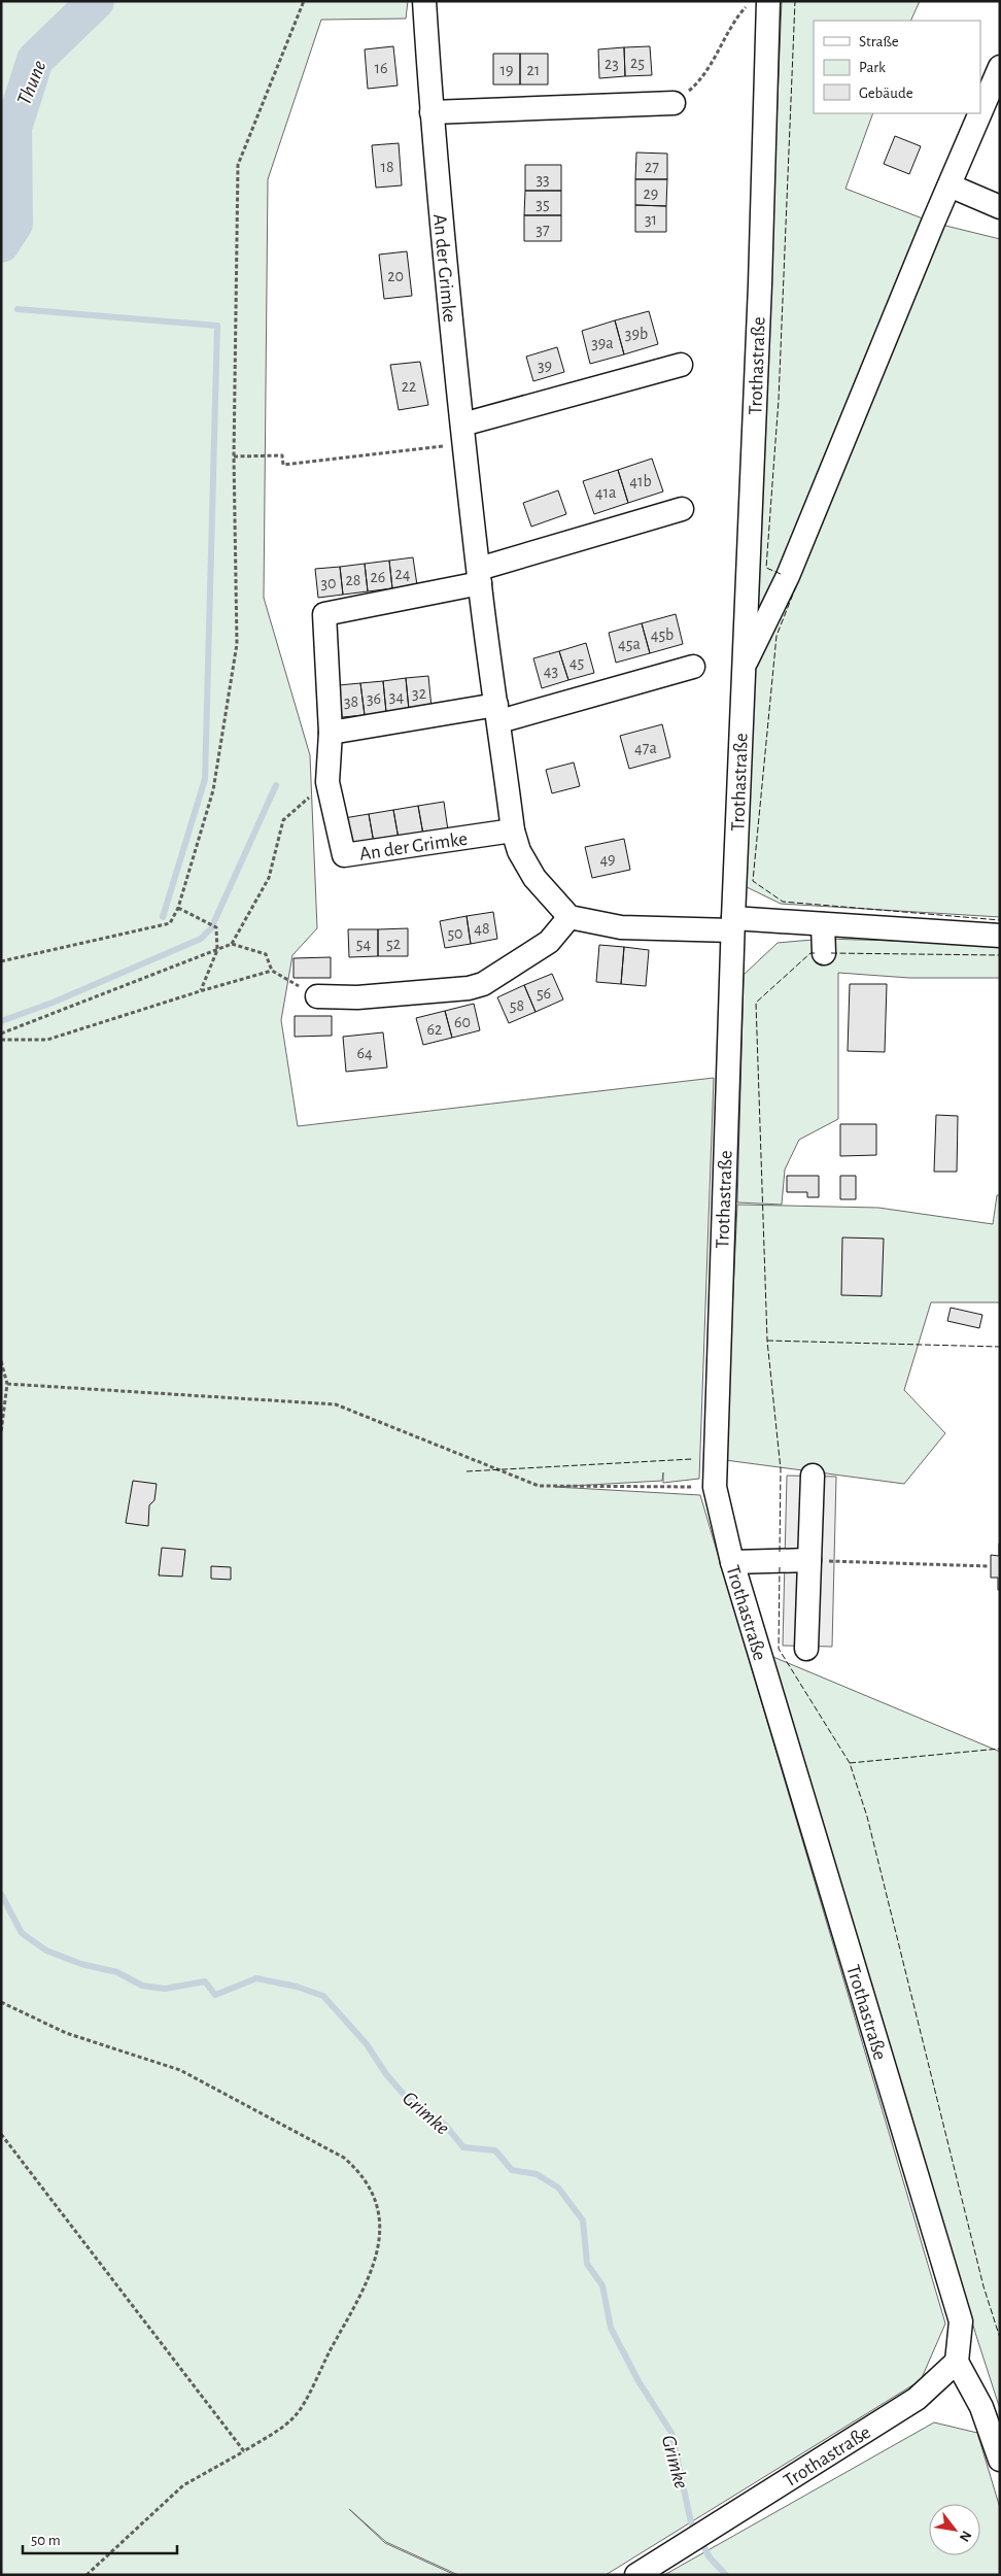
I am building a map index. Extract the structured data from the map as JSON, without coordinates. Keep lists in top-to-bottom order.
{
  "streets": {
    "street": ["An der Grimke", "Trothastraße"]
  },
  "water": ["Thune", "Grimke"],
  "house_numbers": [
    "25",
    "23",
    "16",
    "19",
    "21",
    "18",
    "27",
    "33",
    "29",
    "35",
    "31",
    "37",
    "20",
    "39b",
    "39a",
    "39",
    "22",
    "41b",
    "41a",
    "24",
    "26",
    "28",
    "30",
    "45b",
    "45a",
    "45",
    "43",
    "32",
    "34",
    "36",
    "38",
    "47a",
    "49",
    "48",
    "50",
    "54",
    "52",
    "56",
    "58",
    "60",
    "62",
    "64"
  ],
  "legend": ["Straße", "Park", "Gebäude"],
  "scale_bar": "50 m",
  "north": "bottom right"
}
